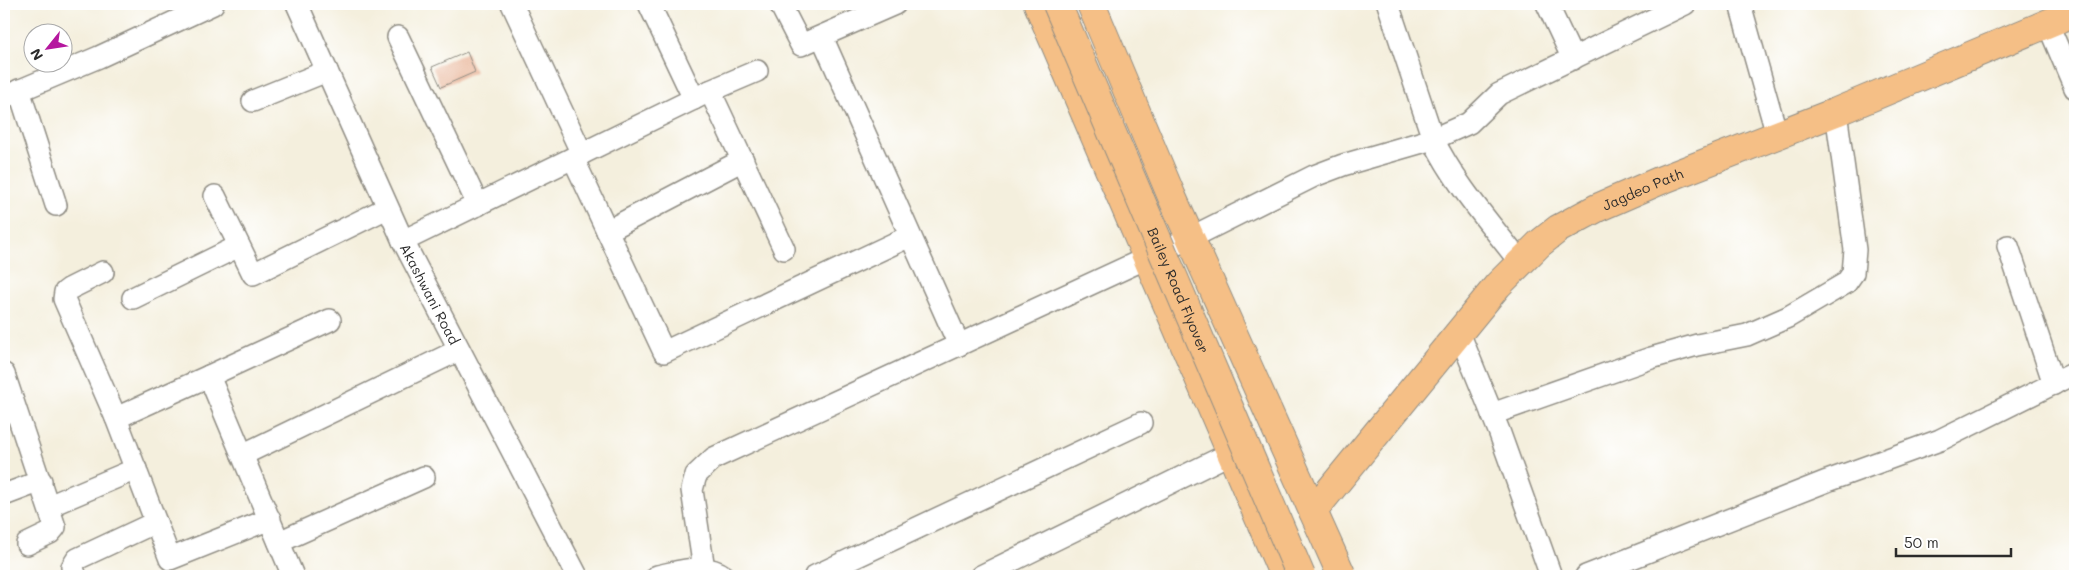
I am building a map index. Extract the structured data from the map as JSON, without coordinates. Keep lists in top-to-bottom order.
{
  "streets": {
    "main road": ["Jagdeo Path", "Bailey Road Flyover"],
    "street": ["Akashwani Road"]
  },
  "scale_bar": "50 m",
  "north": "bottom left"
}
